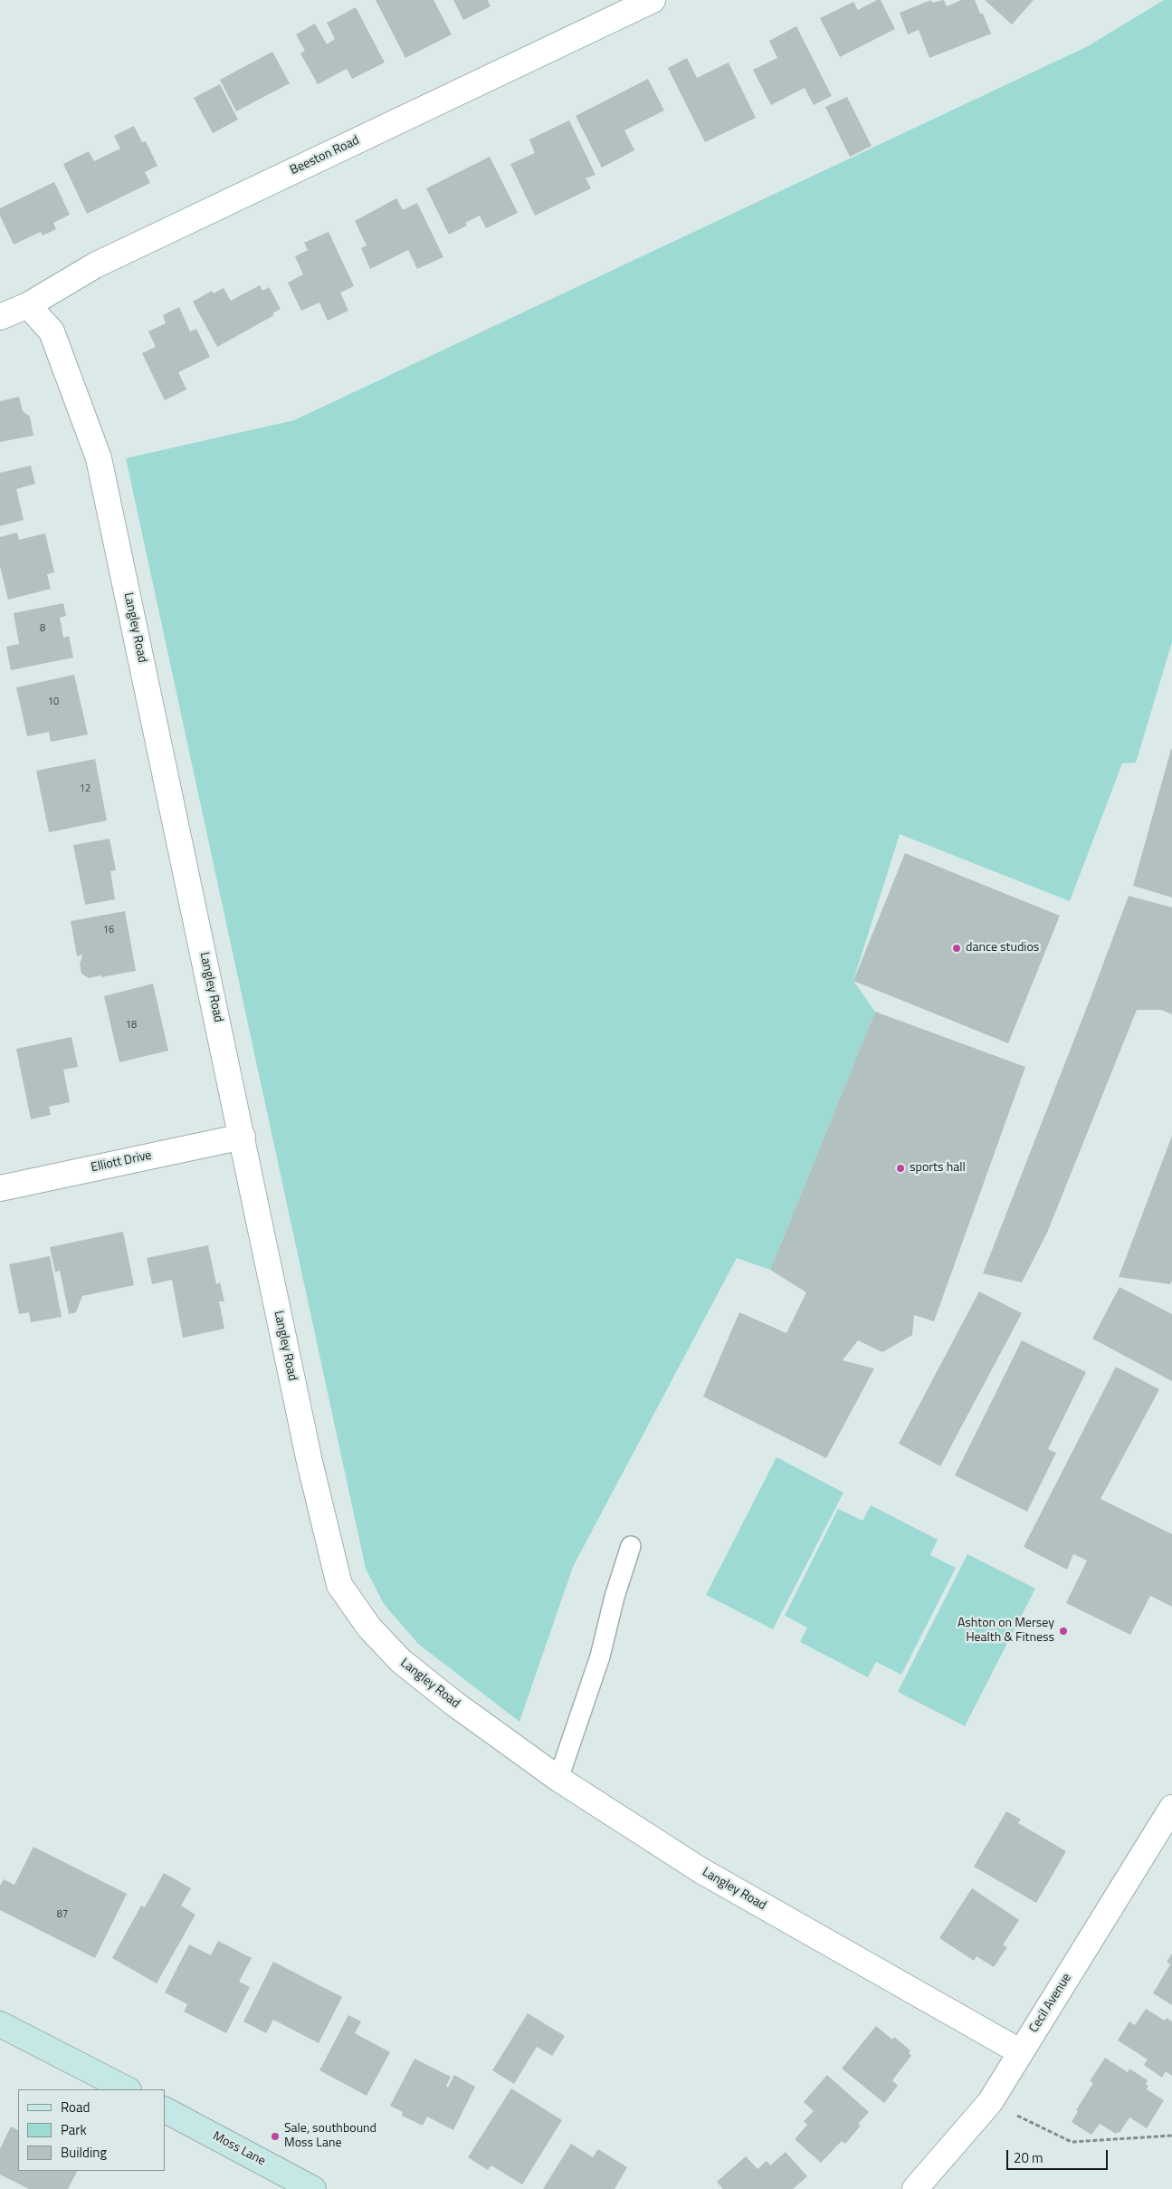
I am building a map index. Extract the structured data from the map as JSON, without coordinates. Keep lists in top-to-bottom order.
{
  "streets": {
    "street": [
      "Beeston Road",
      "Langley Road",
      "Elliott Drive",
      "Cecil Avenue",
      "Moss Lane"
    ]
  },
  "crossings": [
    ["Beeston Road", "Langley Road"],
    ["Langley Road", "Elliott Drive"],
    ["Langley Road", "Cecil Avenue"]
  ],
  "places": [
    "dance studios",
    "sports hall",
    "Ashton on Mersey Health & Fitness",
    "Sale, southbound Moss Lane"
  ],
  "house_numbers": [
    "8",
    "10",
    "12",
    "16",
    "18",
    "87"
  ],
  "legend": ["Road", "Park", "Building"],
  "scale_bar": "20 m"
}
